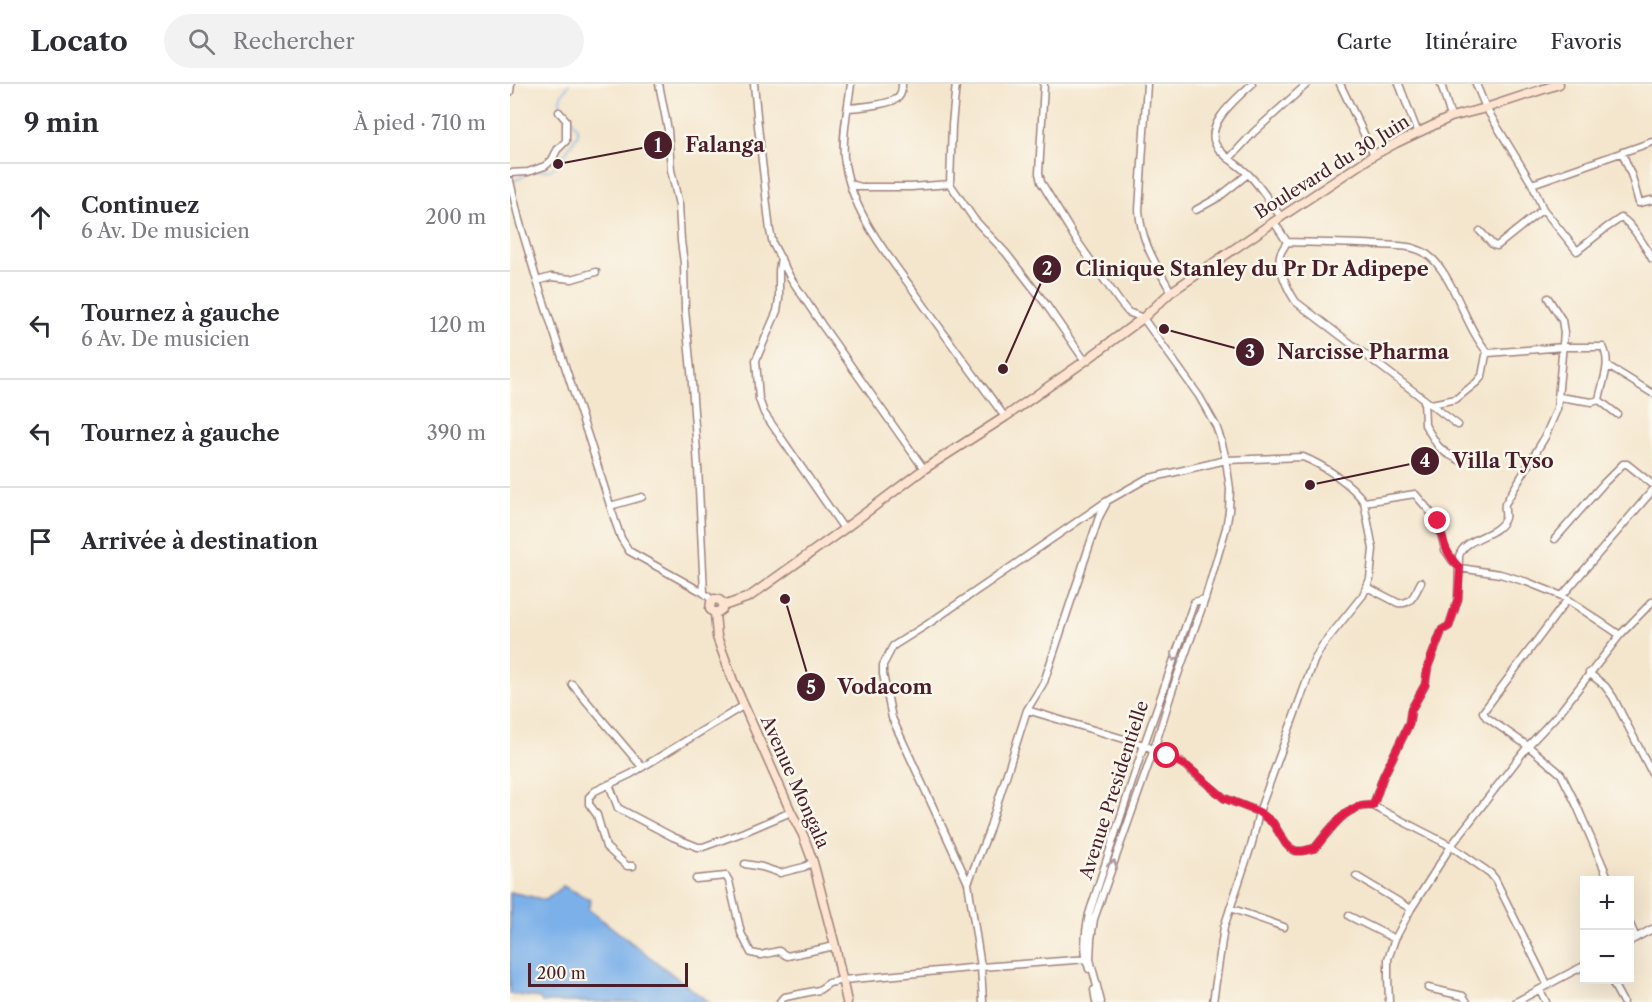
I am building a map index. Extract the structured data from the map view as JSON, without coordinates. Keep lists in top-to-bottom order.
{
  "streets": {
    "street": ["Boulevard du 30 Juin", "Avenue Mongala", "Avenue Presidentielle"]
  },
  "crossings": [
    ["Boulevard du 30 Juin", "Avenue Mongala"],
    ["Boulevard du 30 Juin", "Avenue Presidentielle"]
  ],
  "places": [
    "Falanga",
    "Narcisse Pharma",
    "Clinique Stanley du Pr Dr Adipepe",
    "Villa Tyso",
    "Vodacom"
  ],
  "scale_bar": "200 m",
  "page": {
    "header": "Locato",
    "search": "Rechercher",
    "nav": ["Carte", "Itinéraire", "Favoris"],
    "heading": ["9 min", "À pied · 710 m"],
    "list": [
      ["Continuez", "6 Av. De musicien", "200 m"],
      ["Tournez à gauche", "6 Av. De musicien", "120 m"],
      ["Tournez à gauche", "390 m"],
      "Arrivée à destination"
    ],
    "map_buttons": ["+", "−"],
    "scale": "200 m"
  }
}
